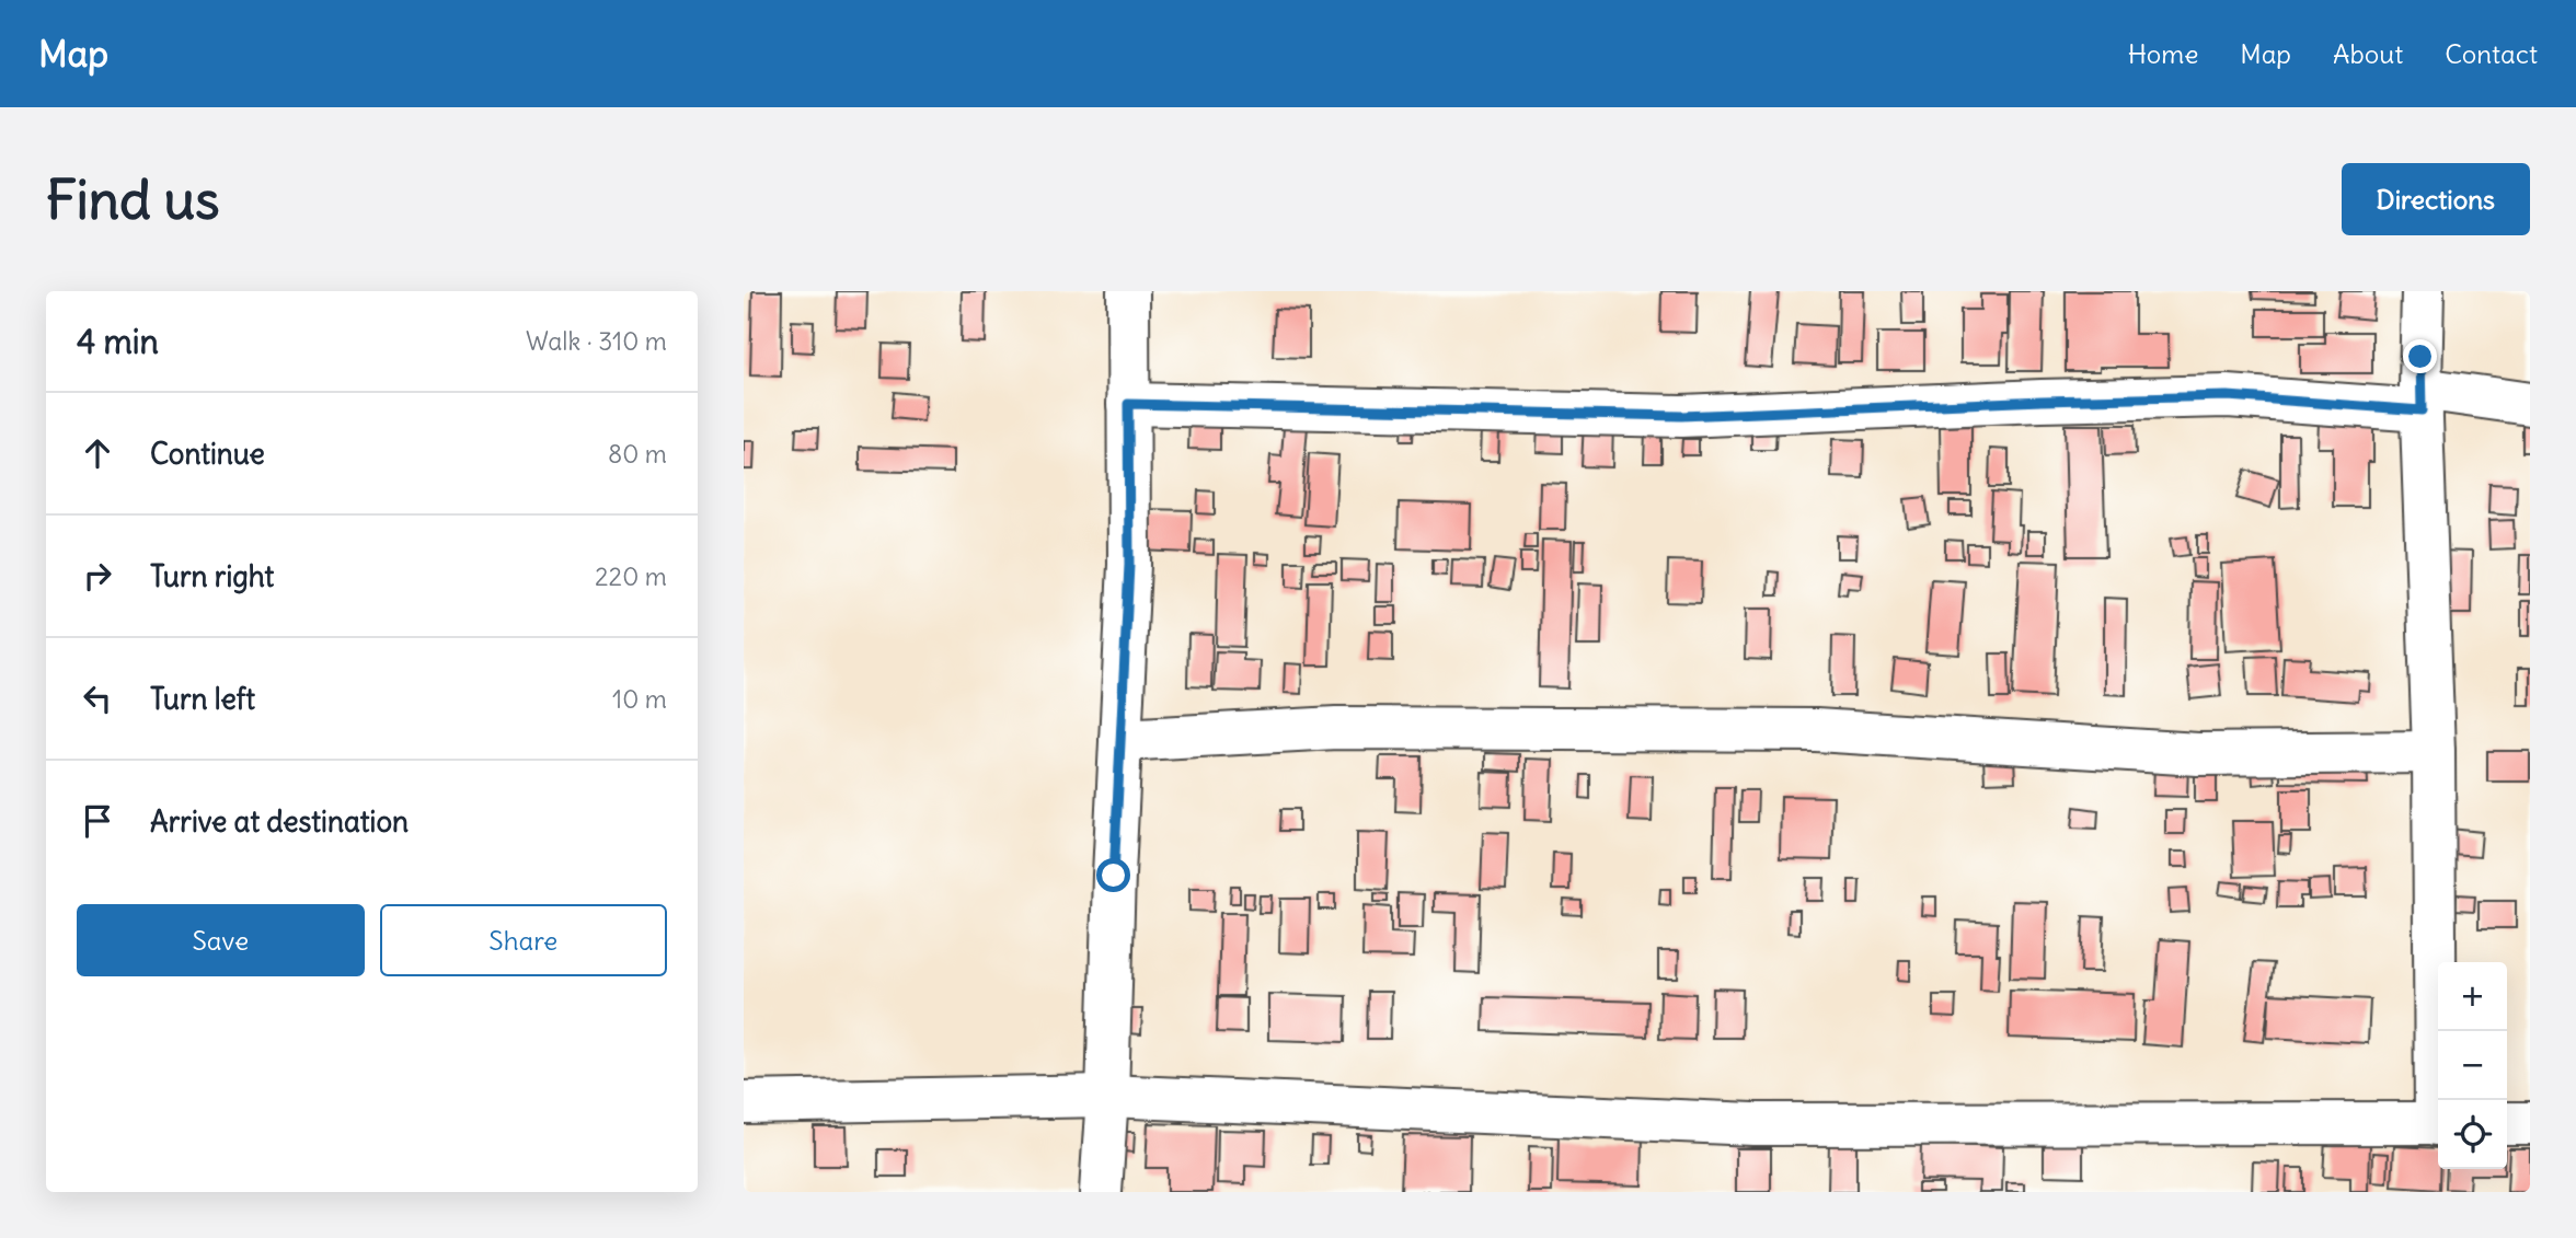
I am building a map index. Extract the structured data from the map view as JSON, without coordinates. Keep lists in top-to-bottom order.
{
  "page": {
    "header": "Map",
    "nav": [
      "Home",
      "Map",
      "About",
      "Contact"
    ],
    "buttons": [
      "Directions",
      ["Save", "Share"]
    ],
    "title": "Find us",
    "heading": ["4 min", "Walk · 310 m"],
    "list": [
      ["Continue", "80 m"],
      ["Turn right", "220 m"],
      ["Turn left", "10 m"],
      "Arrive at destination"
    ],
    "map_buttons": ["+", "−"]
  }
}
